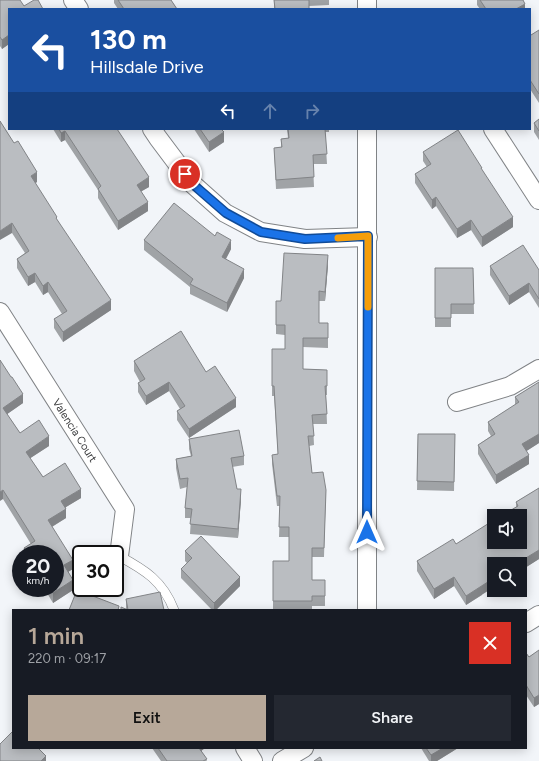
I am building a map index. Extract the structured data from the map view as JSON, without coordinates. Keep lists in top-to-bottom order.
{
  "streets": {
    "street": ["Valencia Court"]
  },
  "page": {
    "turn": ["130 m", "Hillsdale Drive"],
    "speed": "20 km/h",
    "limit": "30",
    "heading": ["1 min", "220 m · 09:17"],
    "buttons": ["Exit", "Share"]
  }
}
